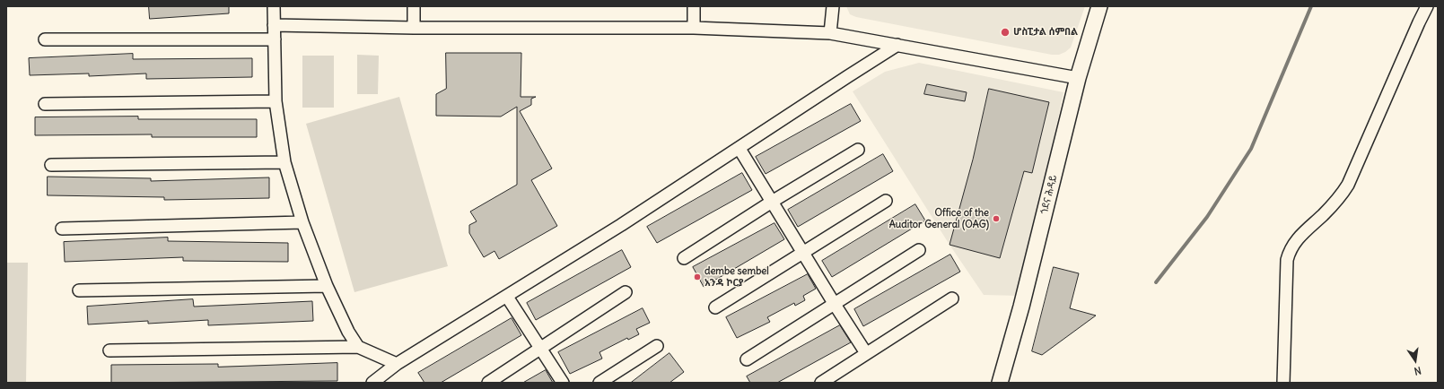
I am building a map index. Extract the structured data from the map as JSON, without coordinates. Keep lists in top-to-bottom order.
{
  "streets": {
    "main road": ["ጎደና ሕዳይ"]
  },
  "places": ["ሆስፒታል ሰምበል", "Office of the Auditor General (OAG)", "dembe sembel አንዳ ኮርያ"],
  "north": "bottom"
}
